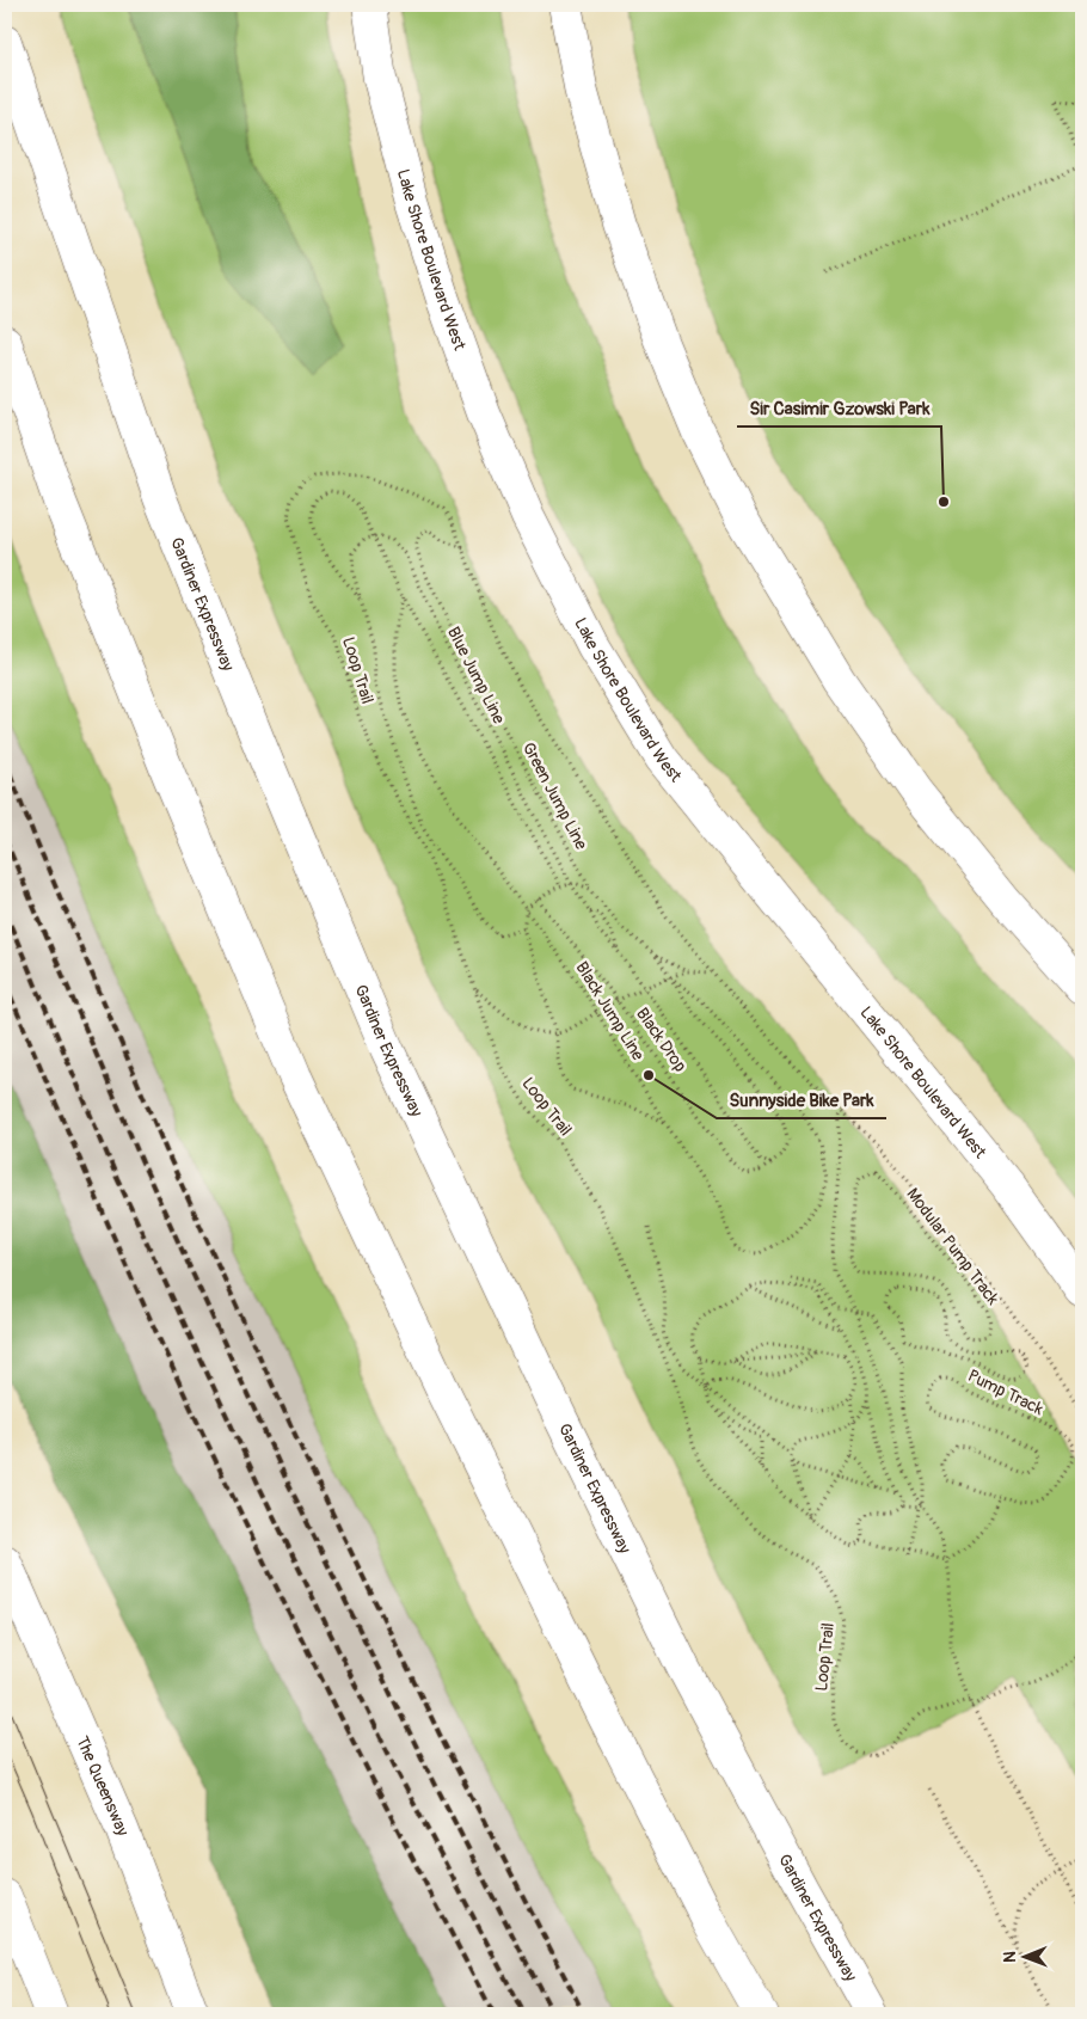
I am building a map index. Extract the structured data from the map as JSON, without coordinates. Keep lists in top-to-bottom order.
{
  "streets": {
    "main road": ["Lake Shore Boulevard West", "Gardiner Expressway", "The Queensway"],
    "path": [
      "Loop Trail",
      "Blue Jump Line",
      "Green Jump Line",
      "Black Jump Line",
      "Black Drop",
      "Modular Pump Track",
      "Pump Track"
    ]
  },
  "crossings": [
    ["Loop Trail", "Green Jump Line"]
  ],
  "places": ["Sir Casimir Gzowski Park", "Sunnyside Bike Park"],
  "north": "left"
}
